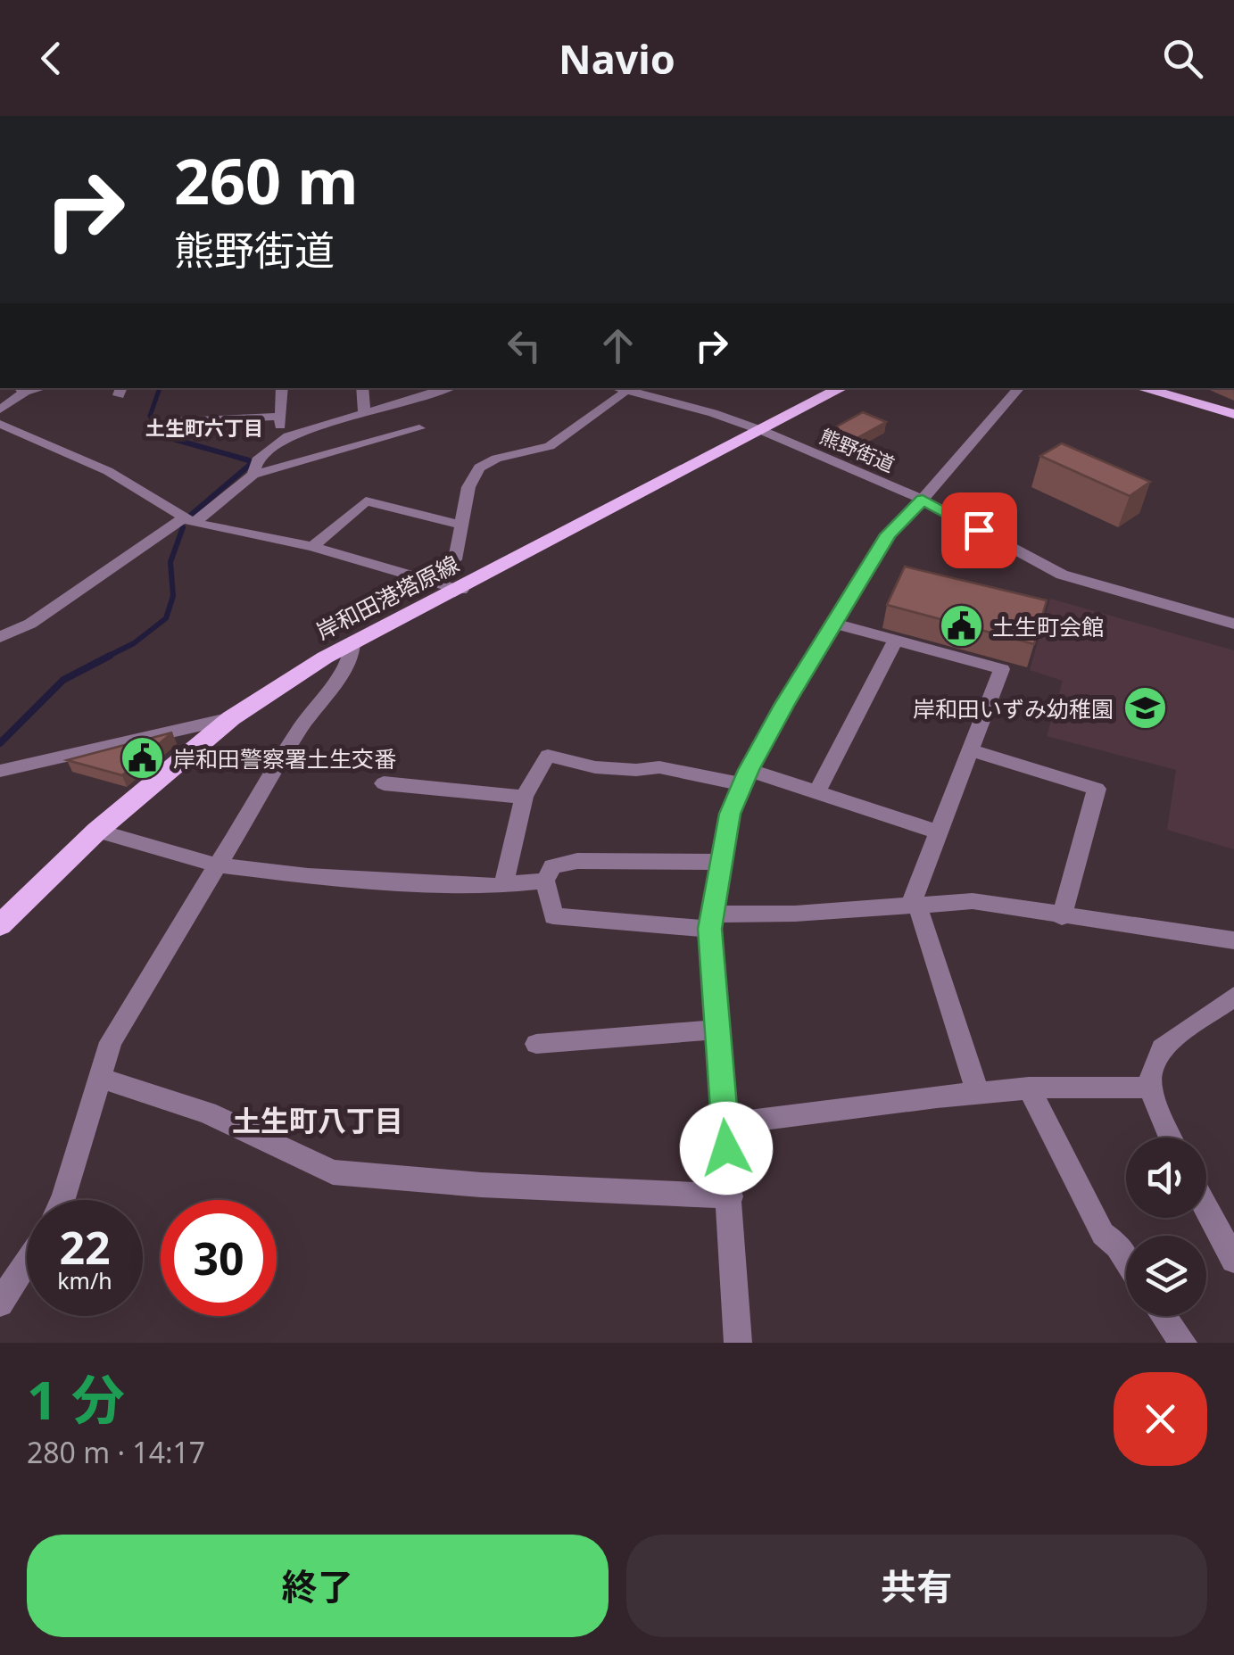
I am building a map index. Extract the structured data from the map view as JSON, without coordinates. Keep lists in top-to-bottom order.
{
  "streets": {
    "main road": ["岸和田港塔原線"],
    "street": ["熊野街道"]
  },
  "crossings": [
    ["熊野街道", "岸和田港塔原線"]
  ],
  "districts": ["土生町六丁目", "土生町八丁目"],
  "places": {
    "public building": ["土生町会館", "岸和田警察署土生交番"],
    "school or university": ["岸和田いずみ幼稚園"]
  },
  "page": {
    "header": "Navio",
    "turn": ["260 m", "熊野街道"],
    "speed": "22 km/h",
    "limit": "30",
    "heading": ["1 分", "280 m · 14:17"],
    "buttons": ["終了", "共有"]
  }
}
